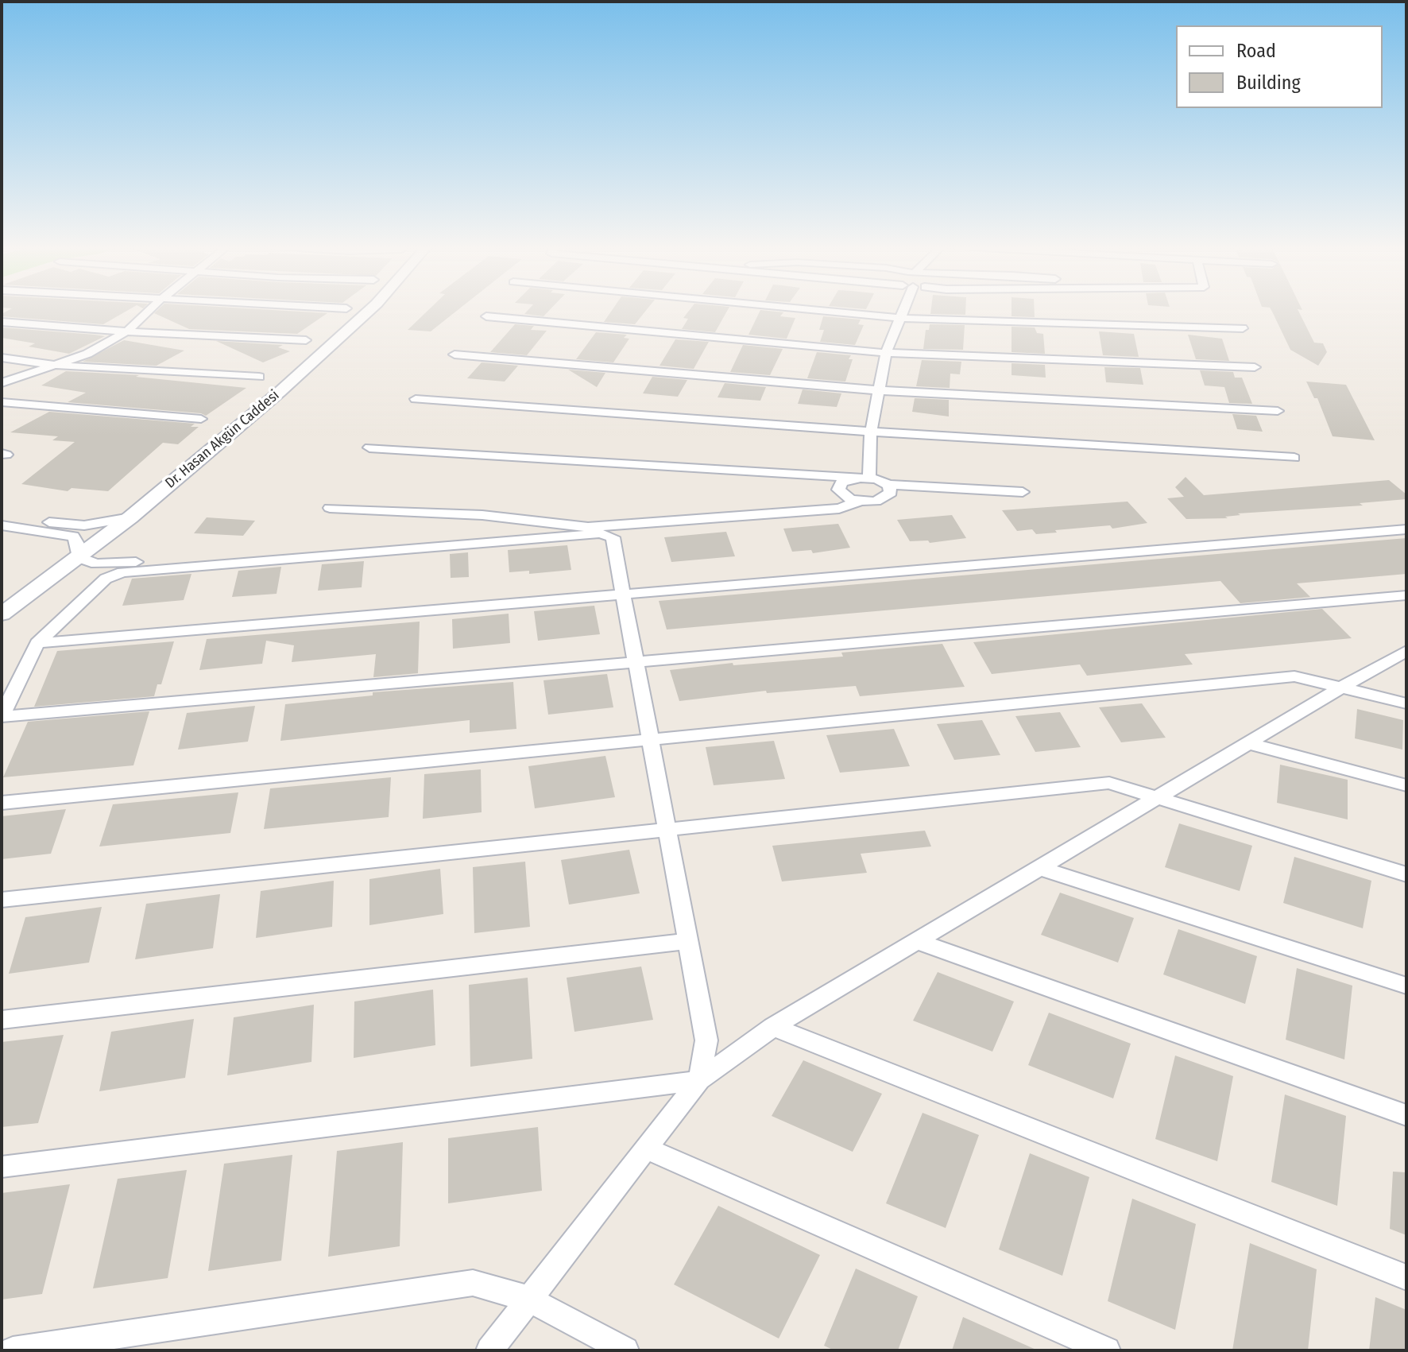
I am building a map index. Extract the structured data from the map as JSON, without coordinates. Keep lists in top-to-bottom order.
{
  "streets": {
    "street": ["Dr. Hasan Akgün Caddesi"]
  },
  "legend": ["Road", "Building"]
}
